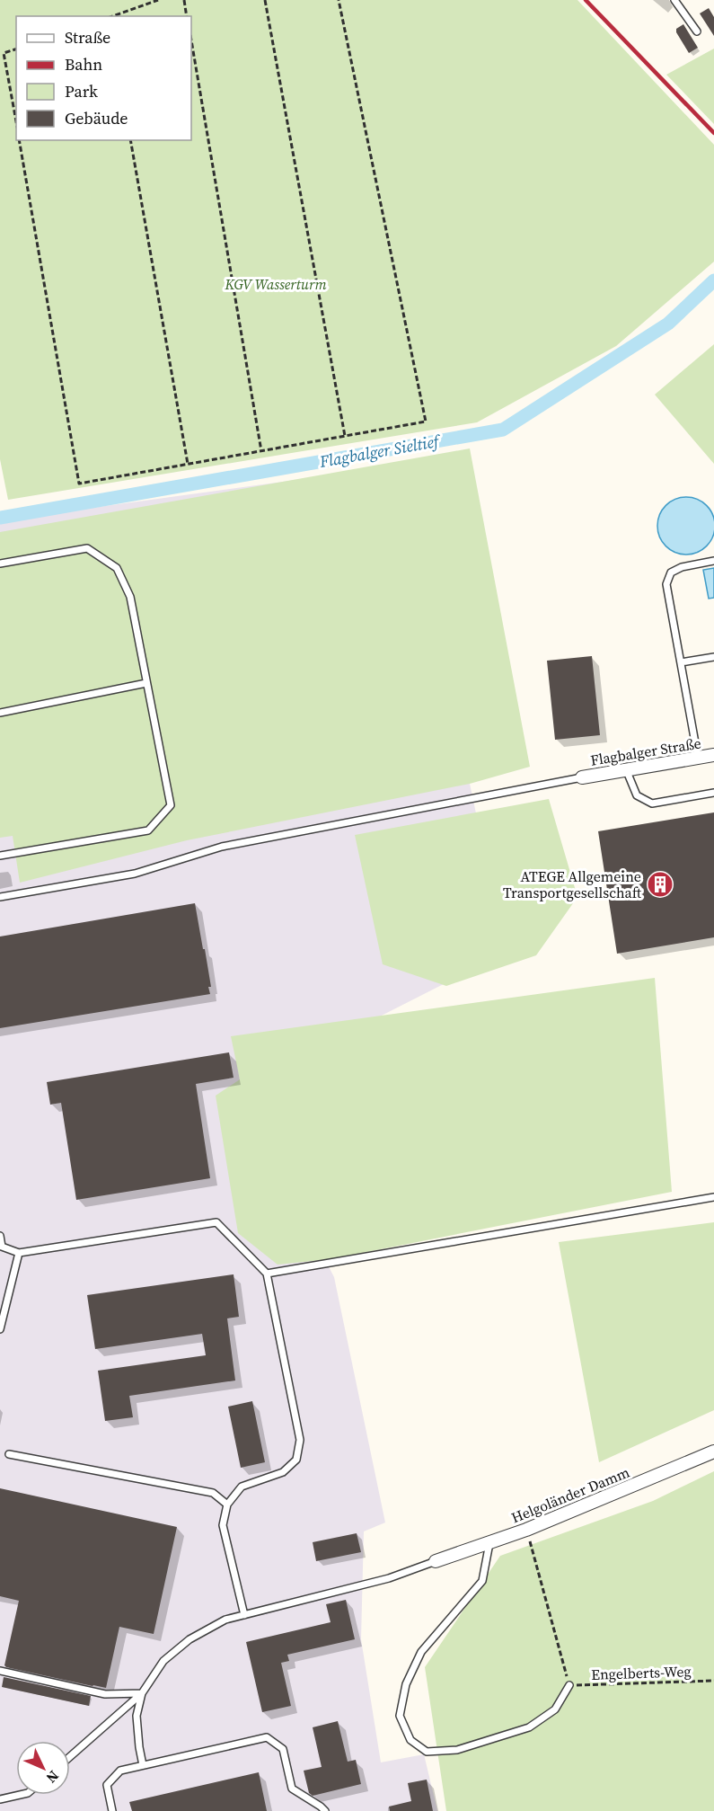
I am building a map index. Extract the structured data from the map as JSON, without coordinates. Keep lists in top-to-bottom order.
{
  "streets": {
    "street": ["Flagbalger Straße", "Helgoländer Damm"],
    "path": ["Engelberts-Weg"]
  },
  "water": ["Flagbalger Sieltief"],
  "parks": ["KGV Wasserturm"],
  "places": {
    "building": ["ATEGE Allgemeine Transportgesellschaft"]
  },
  "legend": [
    "Straße",
    "Bahn",
    "Park",
    "Gebäude"
  ],
  "north": "bottom right"
}
